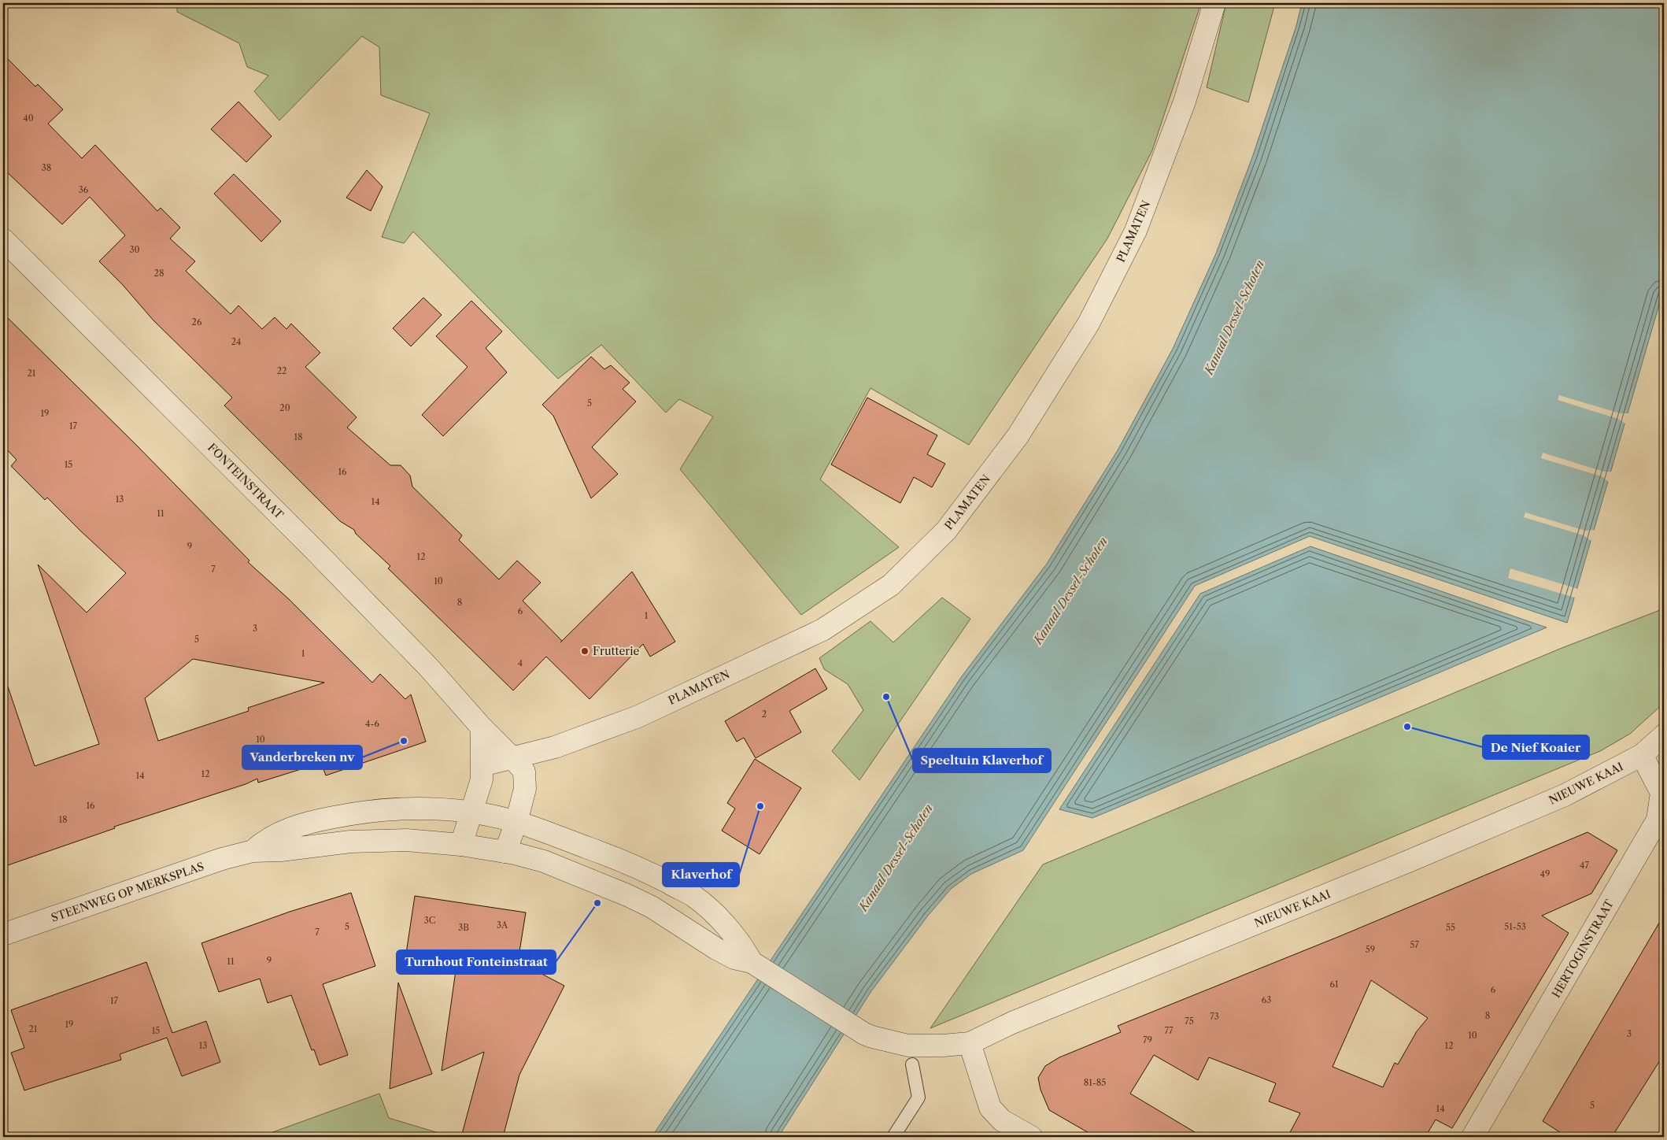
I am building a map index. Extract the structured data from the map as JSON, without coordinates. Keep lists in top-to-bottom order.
{
  "streets": {
    "street": [
      "PLAMATEN",
      "FONTEINSTRAAT",
      "NIEUWE KAAI",
      "STEENWEG OP MERKSPLAS",
      "HERTOGINSTRAAT"
    ]
  },
  "crossings": [
    ["PLAMATEN", "FONTEINSTRAAT"],
    ["FONTEINSTRAAT", "STEENWEG OP MERKSPLAS"],
    ["NIEUWE KAAI", "STEENWEG OP MERKSPLAS"],
    ["NIEUWE KAAI", "HERTOGINSTRAAT"]
  ],
  "water": ["Kanaal Dessel-Schoten"],
  "places": [
    "Frutterie",
    "Speeltuin Klaverhof",
    "De Nief Koaier",
    "Vanderbreken nv",
    "Klaverhof",
    "Turnhout Fonteinstraat"
  ],
  "house_numbers": [
    "40",
    "38",
    "36",
    "30",
    "28",
    "26",
    "24",
    "22",
    "21",
    "5",
    "20",
    "19",
    "17",
    "18",
    "15",
    "16",
    "13",
    "14",
    "11",
    "9",
    "12",
    "7",
    "10",
    "8",
    "6",
    "1",
    "3",
    "5",
    "1",
    "4",
    "2",
    "4-6",
    "10",
    "12",
    "14",
    "16",
    "18",
    "47",
    "49",
    "3C",
    "3A",
    "5",
    "51-53",
    "3B",
    "55",
    "7",
    "57",
    "59",
    "9",
    "11",
    "61",
    "6",
    "63",
    "17",
    "8",
    "73",
    "75",
    "19",
    "21",
    "15",
    "77",
    "3",
    "10",
    "79",
    "13",
    "12",
    "81-85",
    "5",
    "14"
  ]
}
